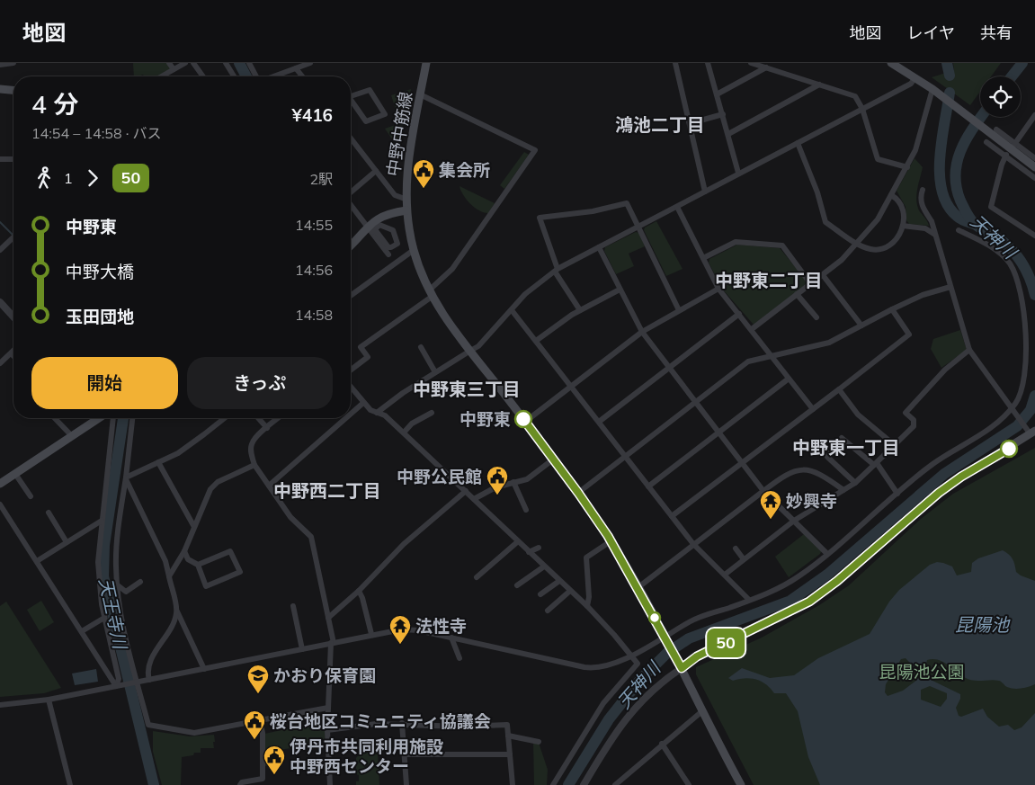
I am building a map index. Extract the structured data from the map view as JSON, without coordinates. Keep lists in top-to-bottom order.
{
  "streets": {
    "main road": ["中野中筋線"]
  },
  "districts": [
    "鴻池二丁目",
    "中野東二丁目",
    "中野東三丁目",
    "中野東一丁目",
    "中野西二丁目"
  ],
  "water": ["天神川", "天王寺川", "昆陽池"],
  "parks": ["昆陽池公園"],
  "places": {
    "public building": [
      "集会所",
      "中野公民館",
      "桜台地区コミュニティ協議会",
      "伊丹市共同利用施設 中野西センター"
    ],
    "other": ["中野東"],
    "temple": ["妙興寺", "法性寺"],
    "school or university": ["かおり保育園"]
  },
  "lines": ["bus line 50"],
  "page": {
    "header": "地図",
    "nav": ["地図", "レイヤ", "共有"],
    "on_map": "50",
    "heading": ["4 分", "14:54 – 14:58 · バス", "¥416"],
    "legs": ["1", "50", "2駅"],
    "list": [
      {
        "name": "中野東",
        "value": "14:55"
      },
      {
        "name": "中野大橋",
        "value": "14:56"
      },
      {
        "name": "玉田団地",
        "value": "14:58"
      }
    ],
    "buttons": ["開始", "きっぷ"]
  }
}
